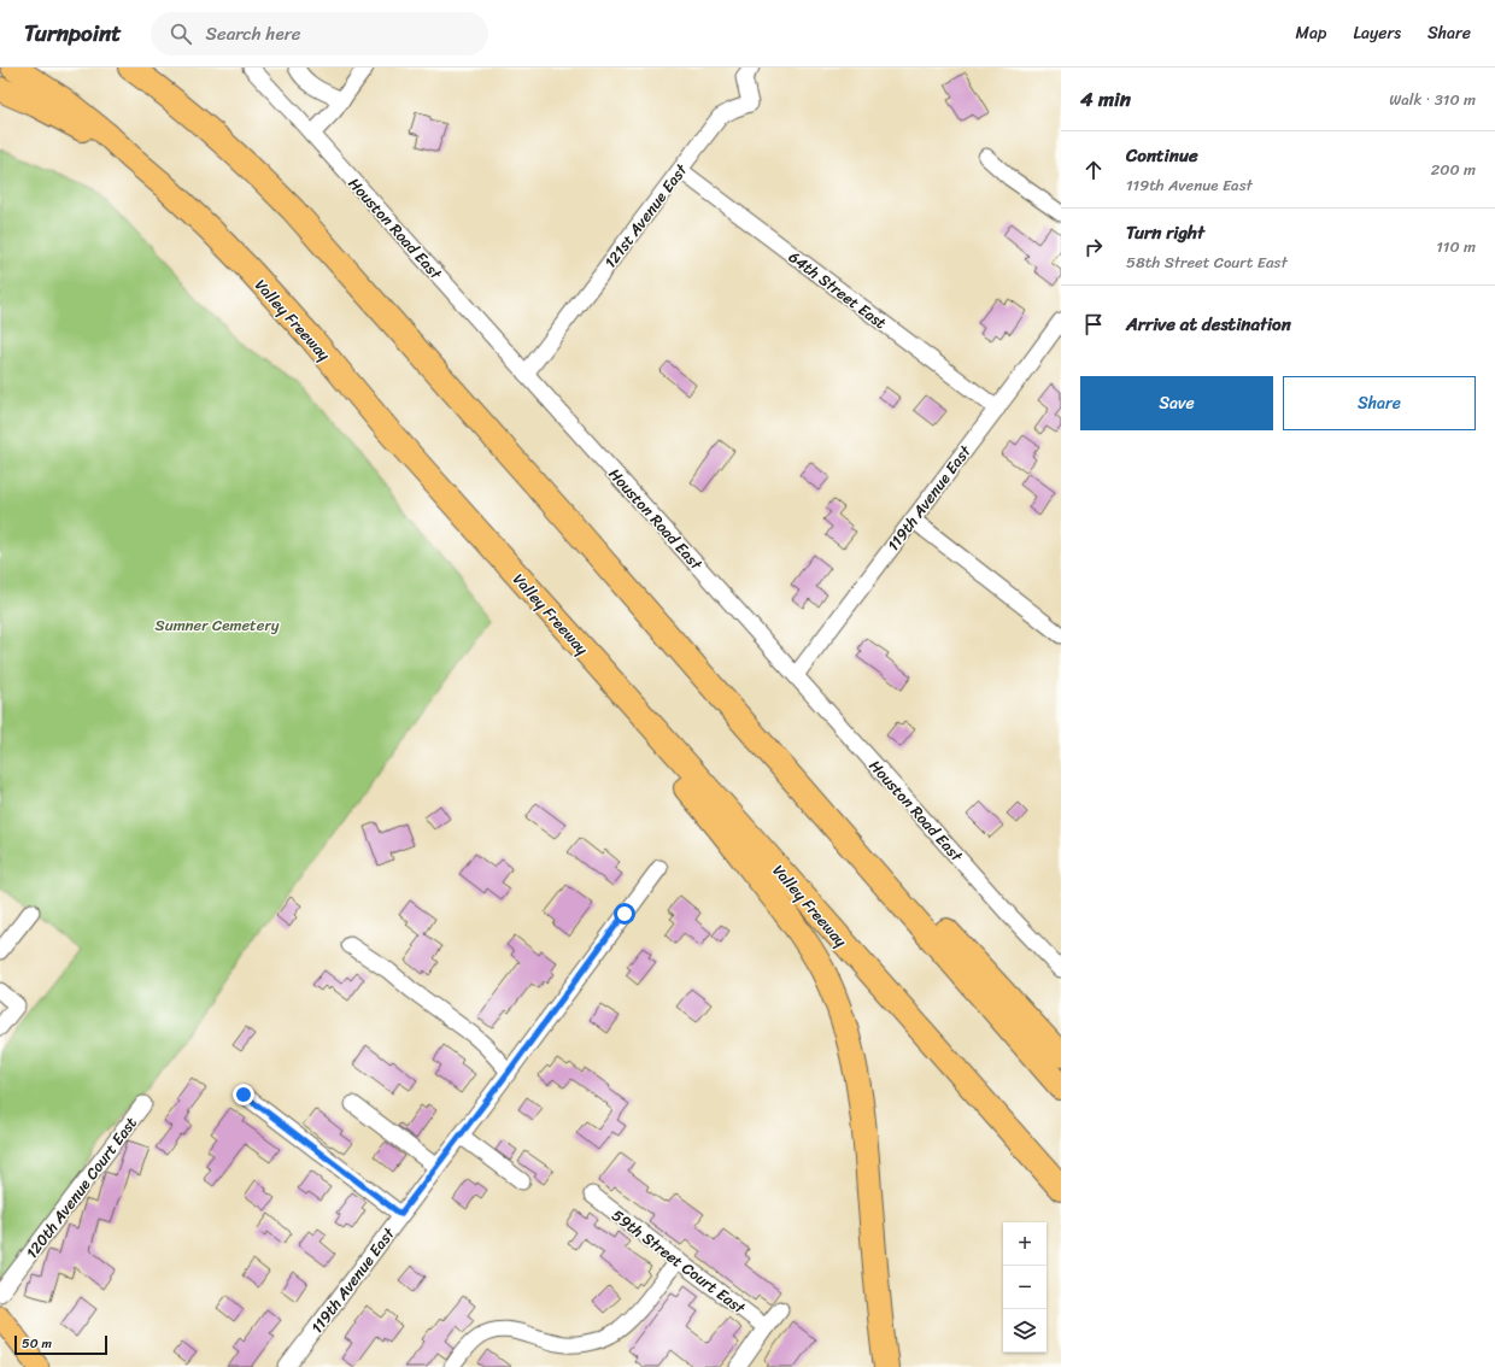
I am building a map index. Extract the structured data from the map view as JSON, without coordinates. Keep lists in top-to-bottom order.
{
  "streets": {
    "highway": ["Valley Freeway"],
    "street": [
      "121st Avenue East",
      "Houston Road East",
      "64th Street East",
      "119th Avenue East",
      "120th Avenue Court East",
      "59th Street Court East"
    ]
  },
  "crossings": [
    ["121st Avenue East", "Houston Road East"],
    ["121st Avenue East", "64th Street East"],
    ["Houston Road East", "119th Avenue East"],
    ["64th Street East", "119th Avenue East"]
  ],
  "parks": ["Sumner Cemetery"],
  "scale_bar": "50 m",
  "page": {
    "header": "Turnpoint",
    "search": "Search here",
    "nav": ["Map", "Layers", "Share"],
    "heading": ["4 min", "Walk · 310 m"],
    "list": [
      ["Continue", "119th Avenue East", "200 m"],
      ["Turn right", "58th Street Court East", "110 m"],
      "Arrive at destination"
    ],
    "buttons": ["Save", "Share"],
    "map_buttons": ["+", "−"],
    "scale": "50 m"
  }
}
